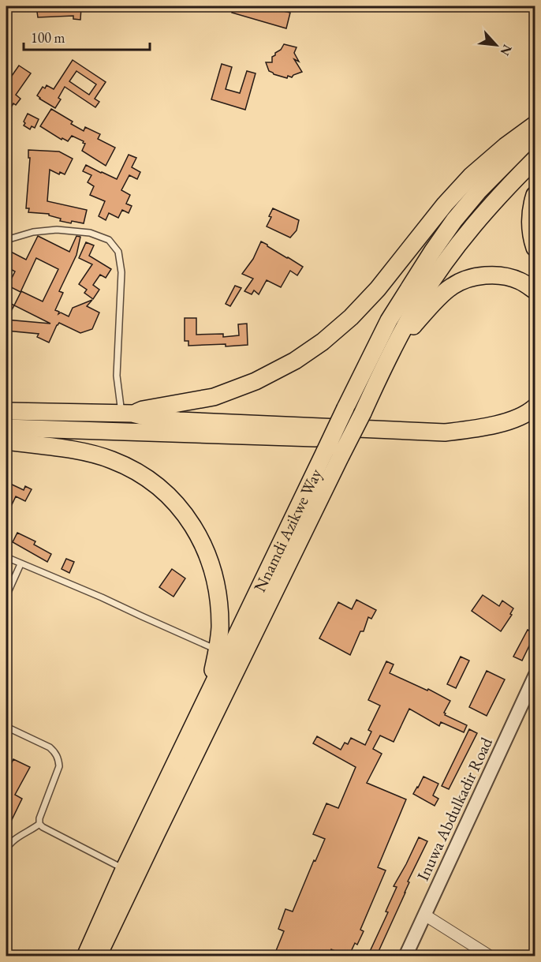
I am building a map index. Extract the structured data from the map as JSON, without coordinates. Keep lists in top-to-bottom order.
{
  "streets": {
    "highway": ["Nnamdi Azikwe Way"],
    "street": ["Inuwa Abdulkadir Road"]
  },
  "scale_bar": "100 m",
  "north": "bottom right"
}
